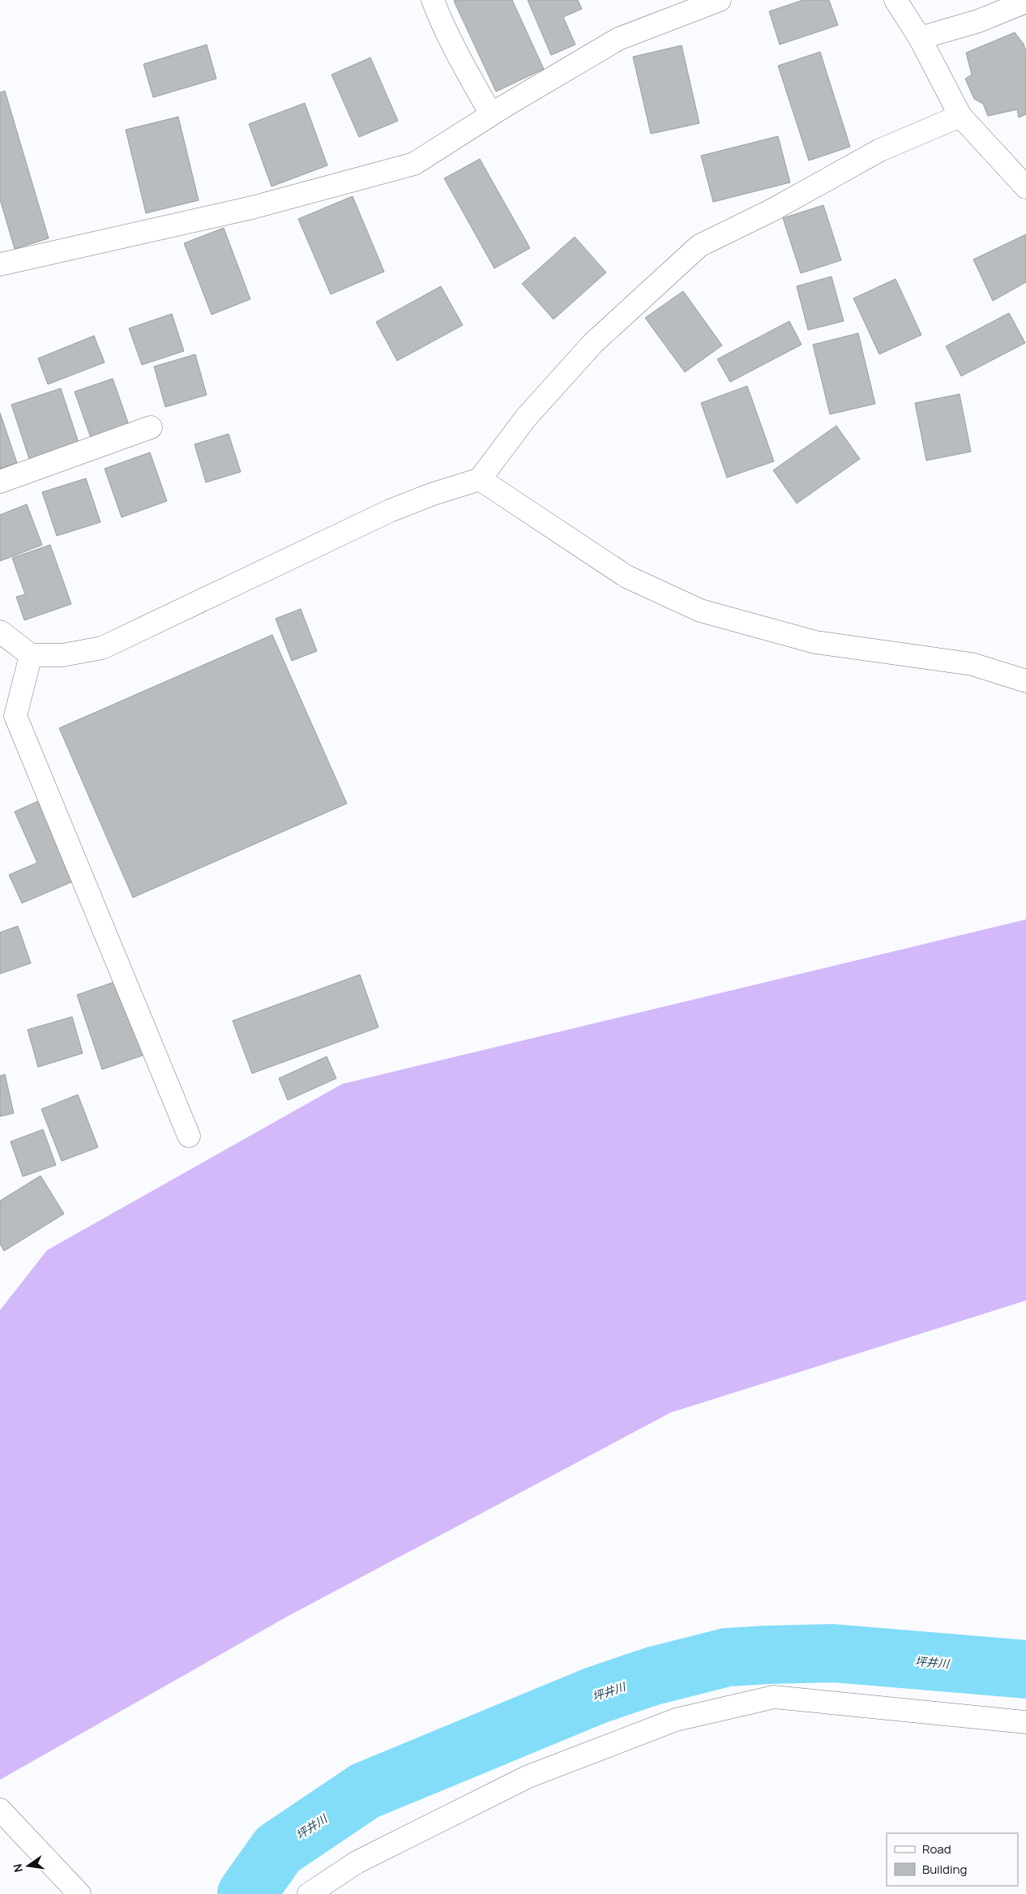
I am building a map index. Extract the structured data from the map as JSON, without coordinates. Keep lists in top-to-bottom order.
{
  "water": ["坪井川"],
  "legend": ["Road", "Building"],
  "north": "left"
}
